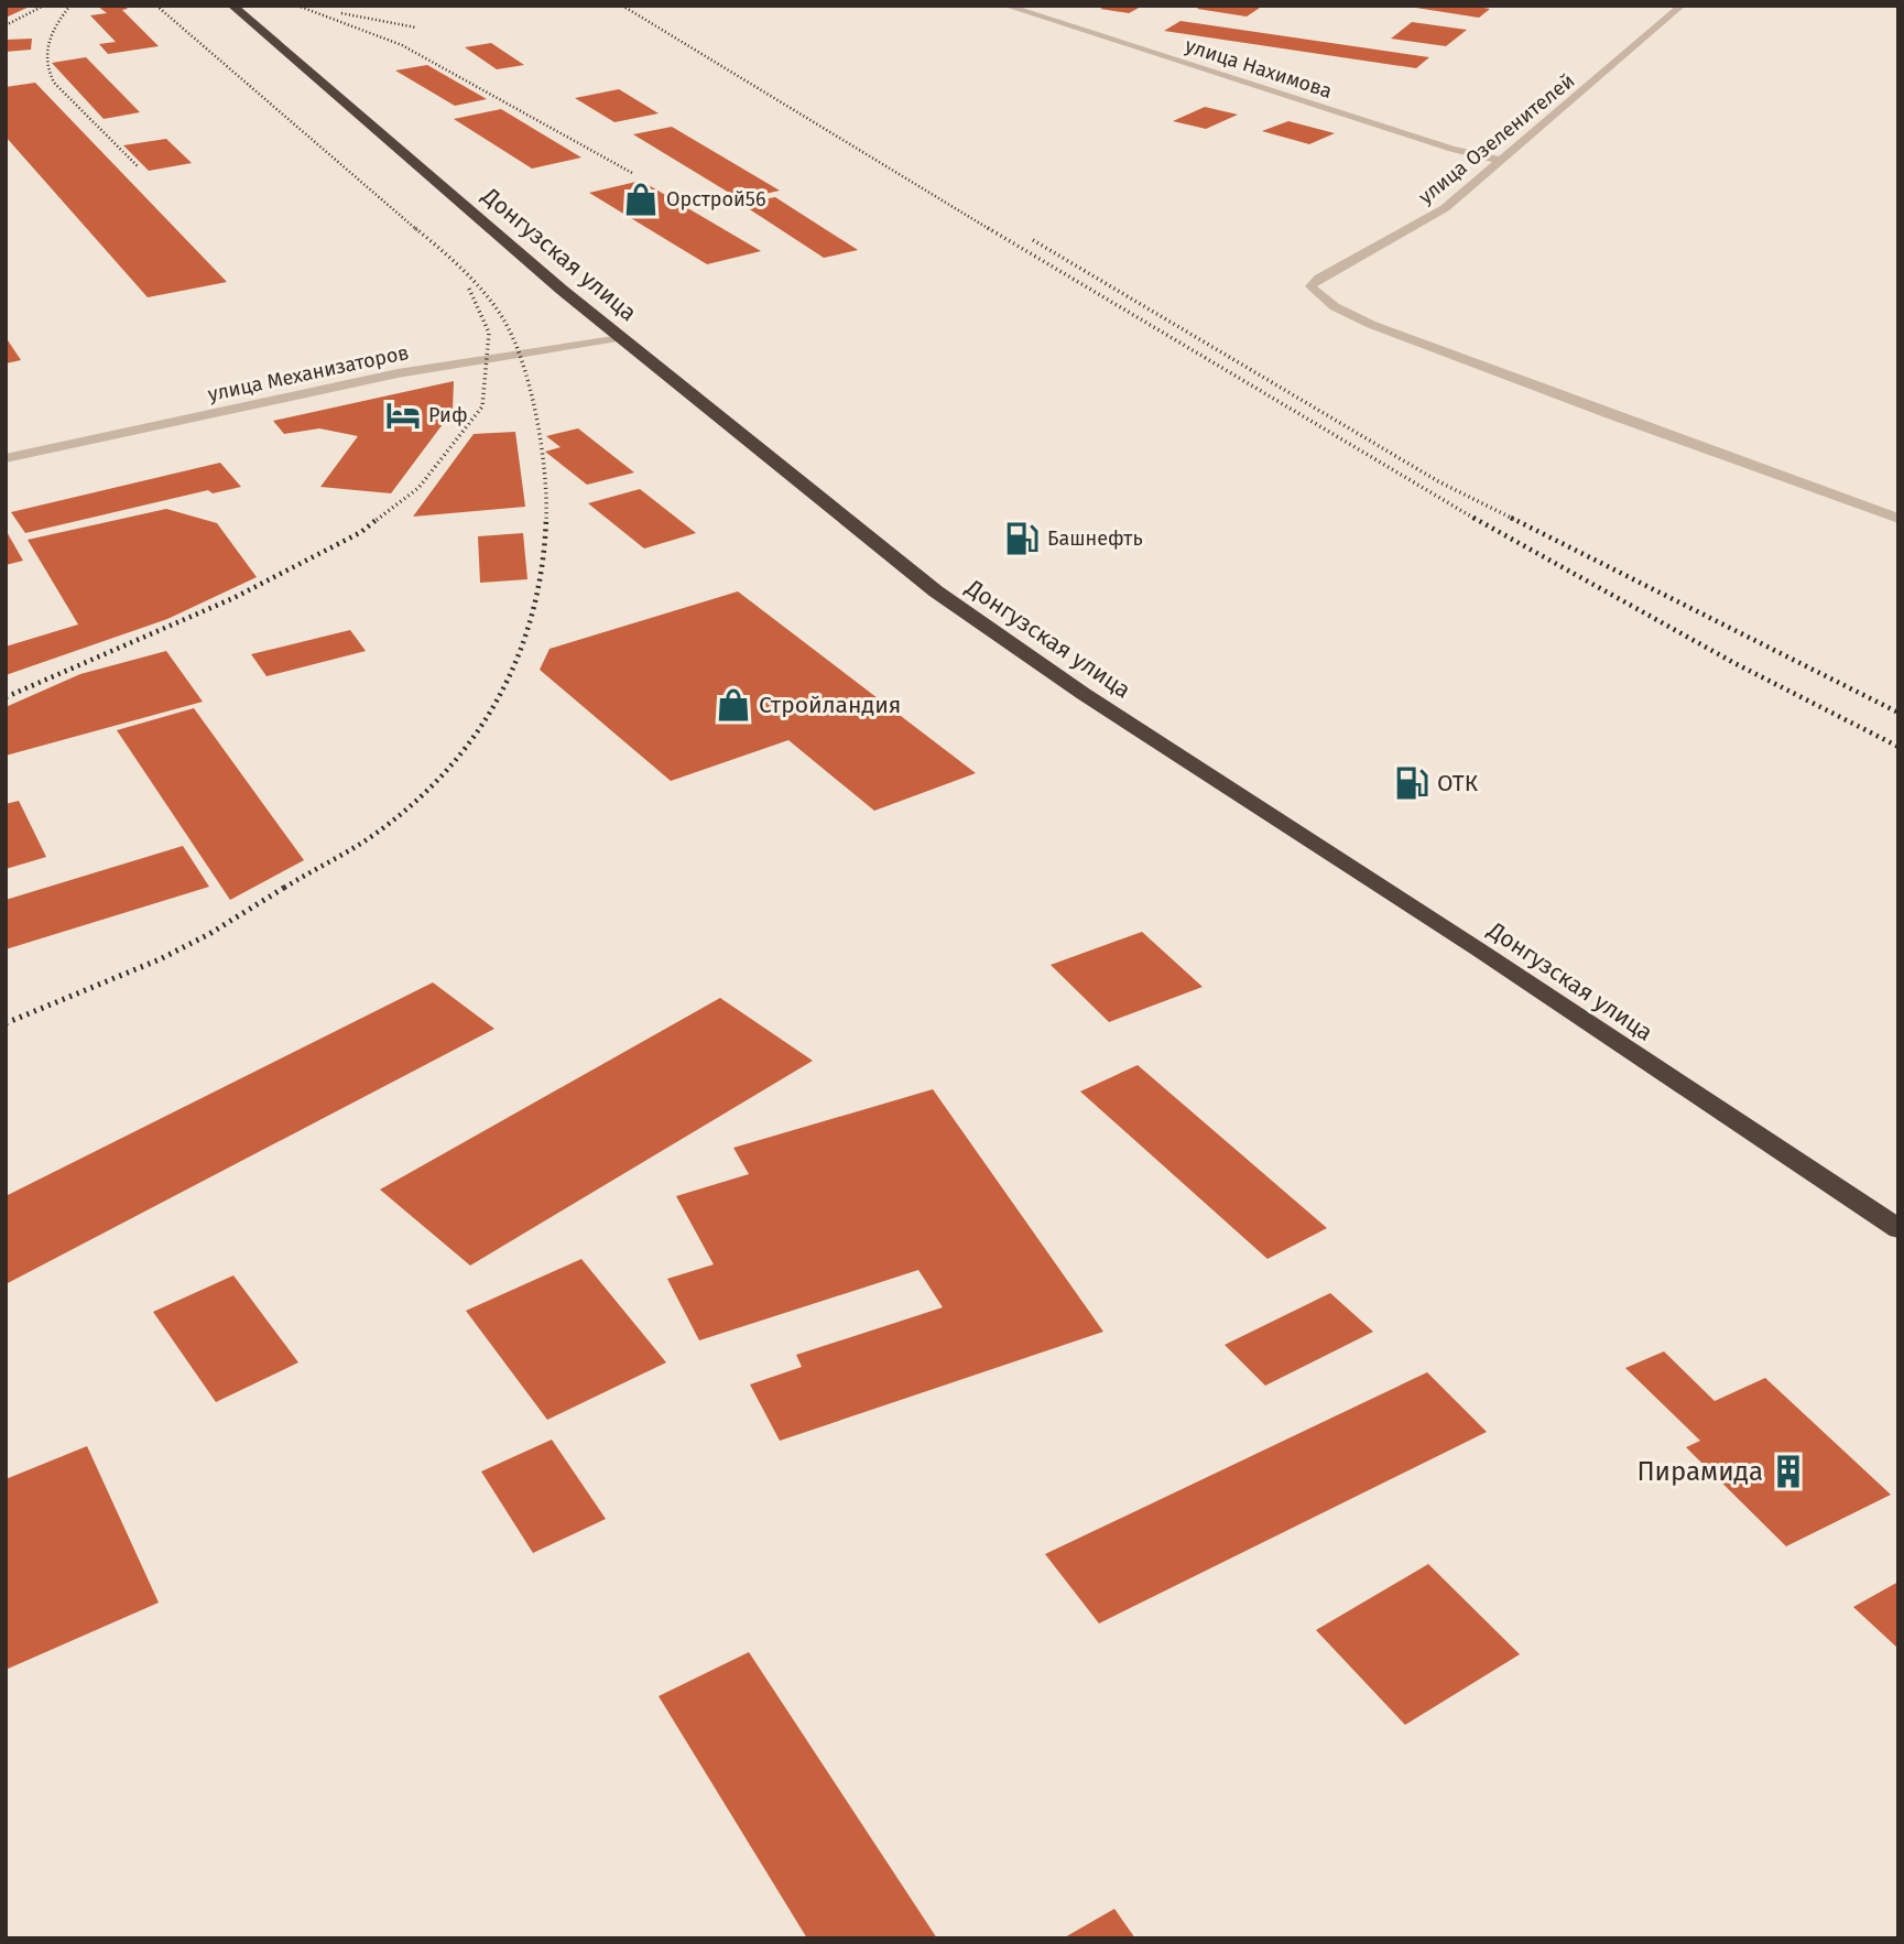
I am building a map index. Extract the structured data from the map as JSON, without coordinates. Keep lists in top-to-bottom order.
{
  "streets": {
    "highway": ["Донгузская улица"],
    "street": ["улица Нахимова", "улица Озеленителей", "улица Механизаторов"]
  },
  "crossings": [
    ["улица Нахимова", "улица Озеленителей"],
    ["Донгузская улица", "улица Механизаторов"]
  ],
  "places": {
    "shop": ["Орстрой56", "Стройландия"],
    "hotel": ["Риф"],
    "fuel station": ["Башнефть", "ОТК"],
    "building": ["Пирамида"]
  }
}
